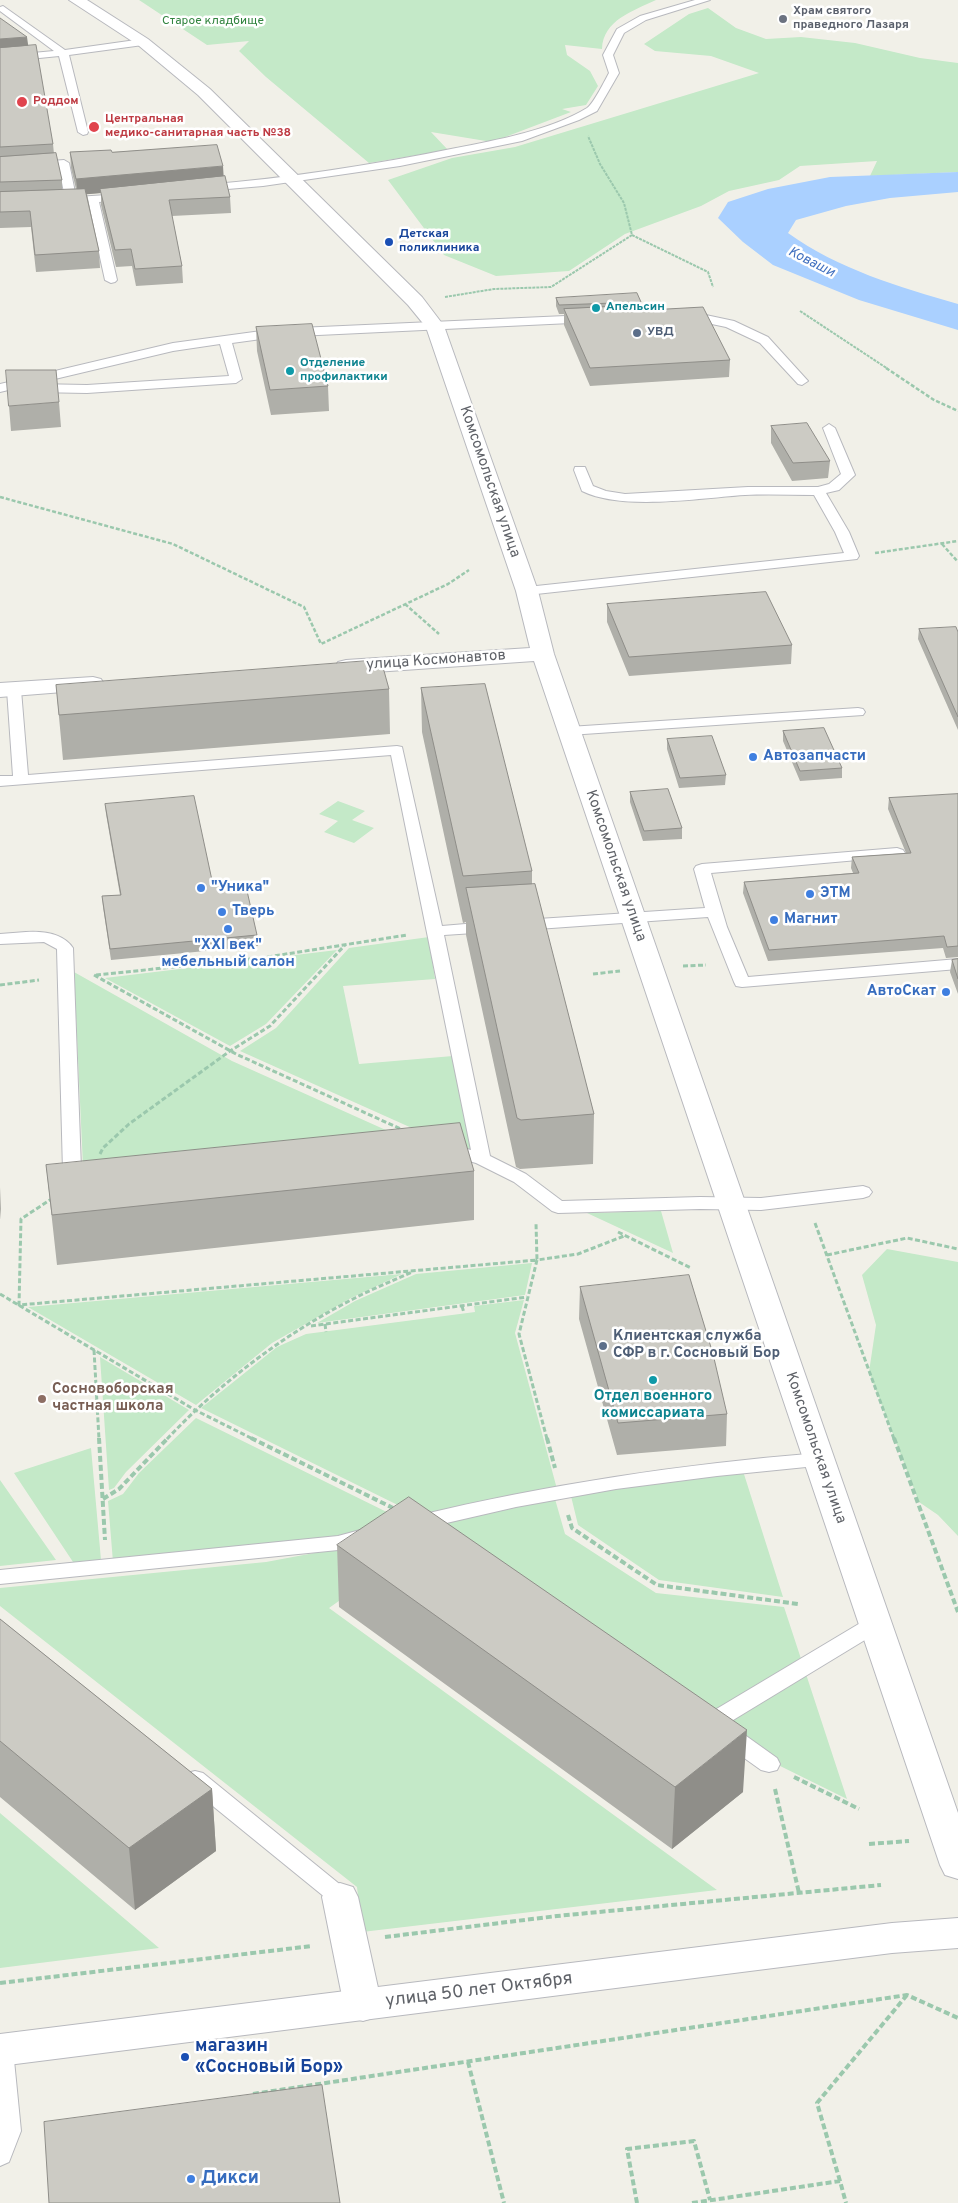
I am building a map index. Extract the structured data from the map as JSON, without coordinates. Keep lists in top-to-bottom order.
{
  "streets": {
    "street": ["Комсомольская улица", "улица Космонавтов", "улица 50 лет Октября"]
  },
  "crossings": [
    ["Комсомольская улица", "улица Космонавтов"]
  ],
  "water": ["Коваши"],
  "parks": ["Старое кладбище"],
  "places": [
    "Храм святого праведного Лазаря",
    "Роддом",
    "Центральная медико-санитарная часть №38",
    "Детская поликлиника",
    "Апельсин",
    "УВД",
    "Отделение профилактики",
    "Автозапчасти",
    "\"Уника\"",
    "ЭТМ",
    "Тверь",
    "Магнит",
    "\"XXI век\" мебельный салон",
    "АвтоСкат",
    "Клиентская служба СФР в г. Сосновый Бор",
    "Отдел военного комиссариата",
    "Сосновоборская частная школа",
    "магазин «Сосновый Бор»",
    "Дикси"
  ]
}
